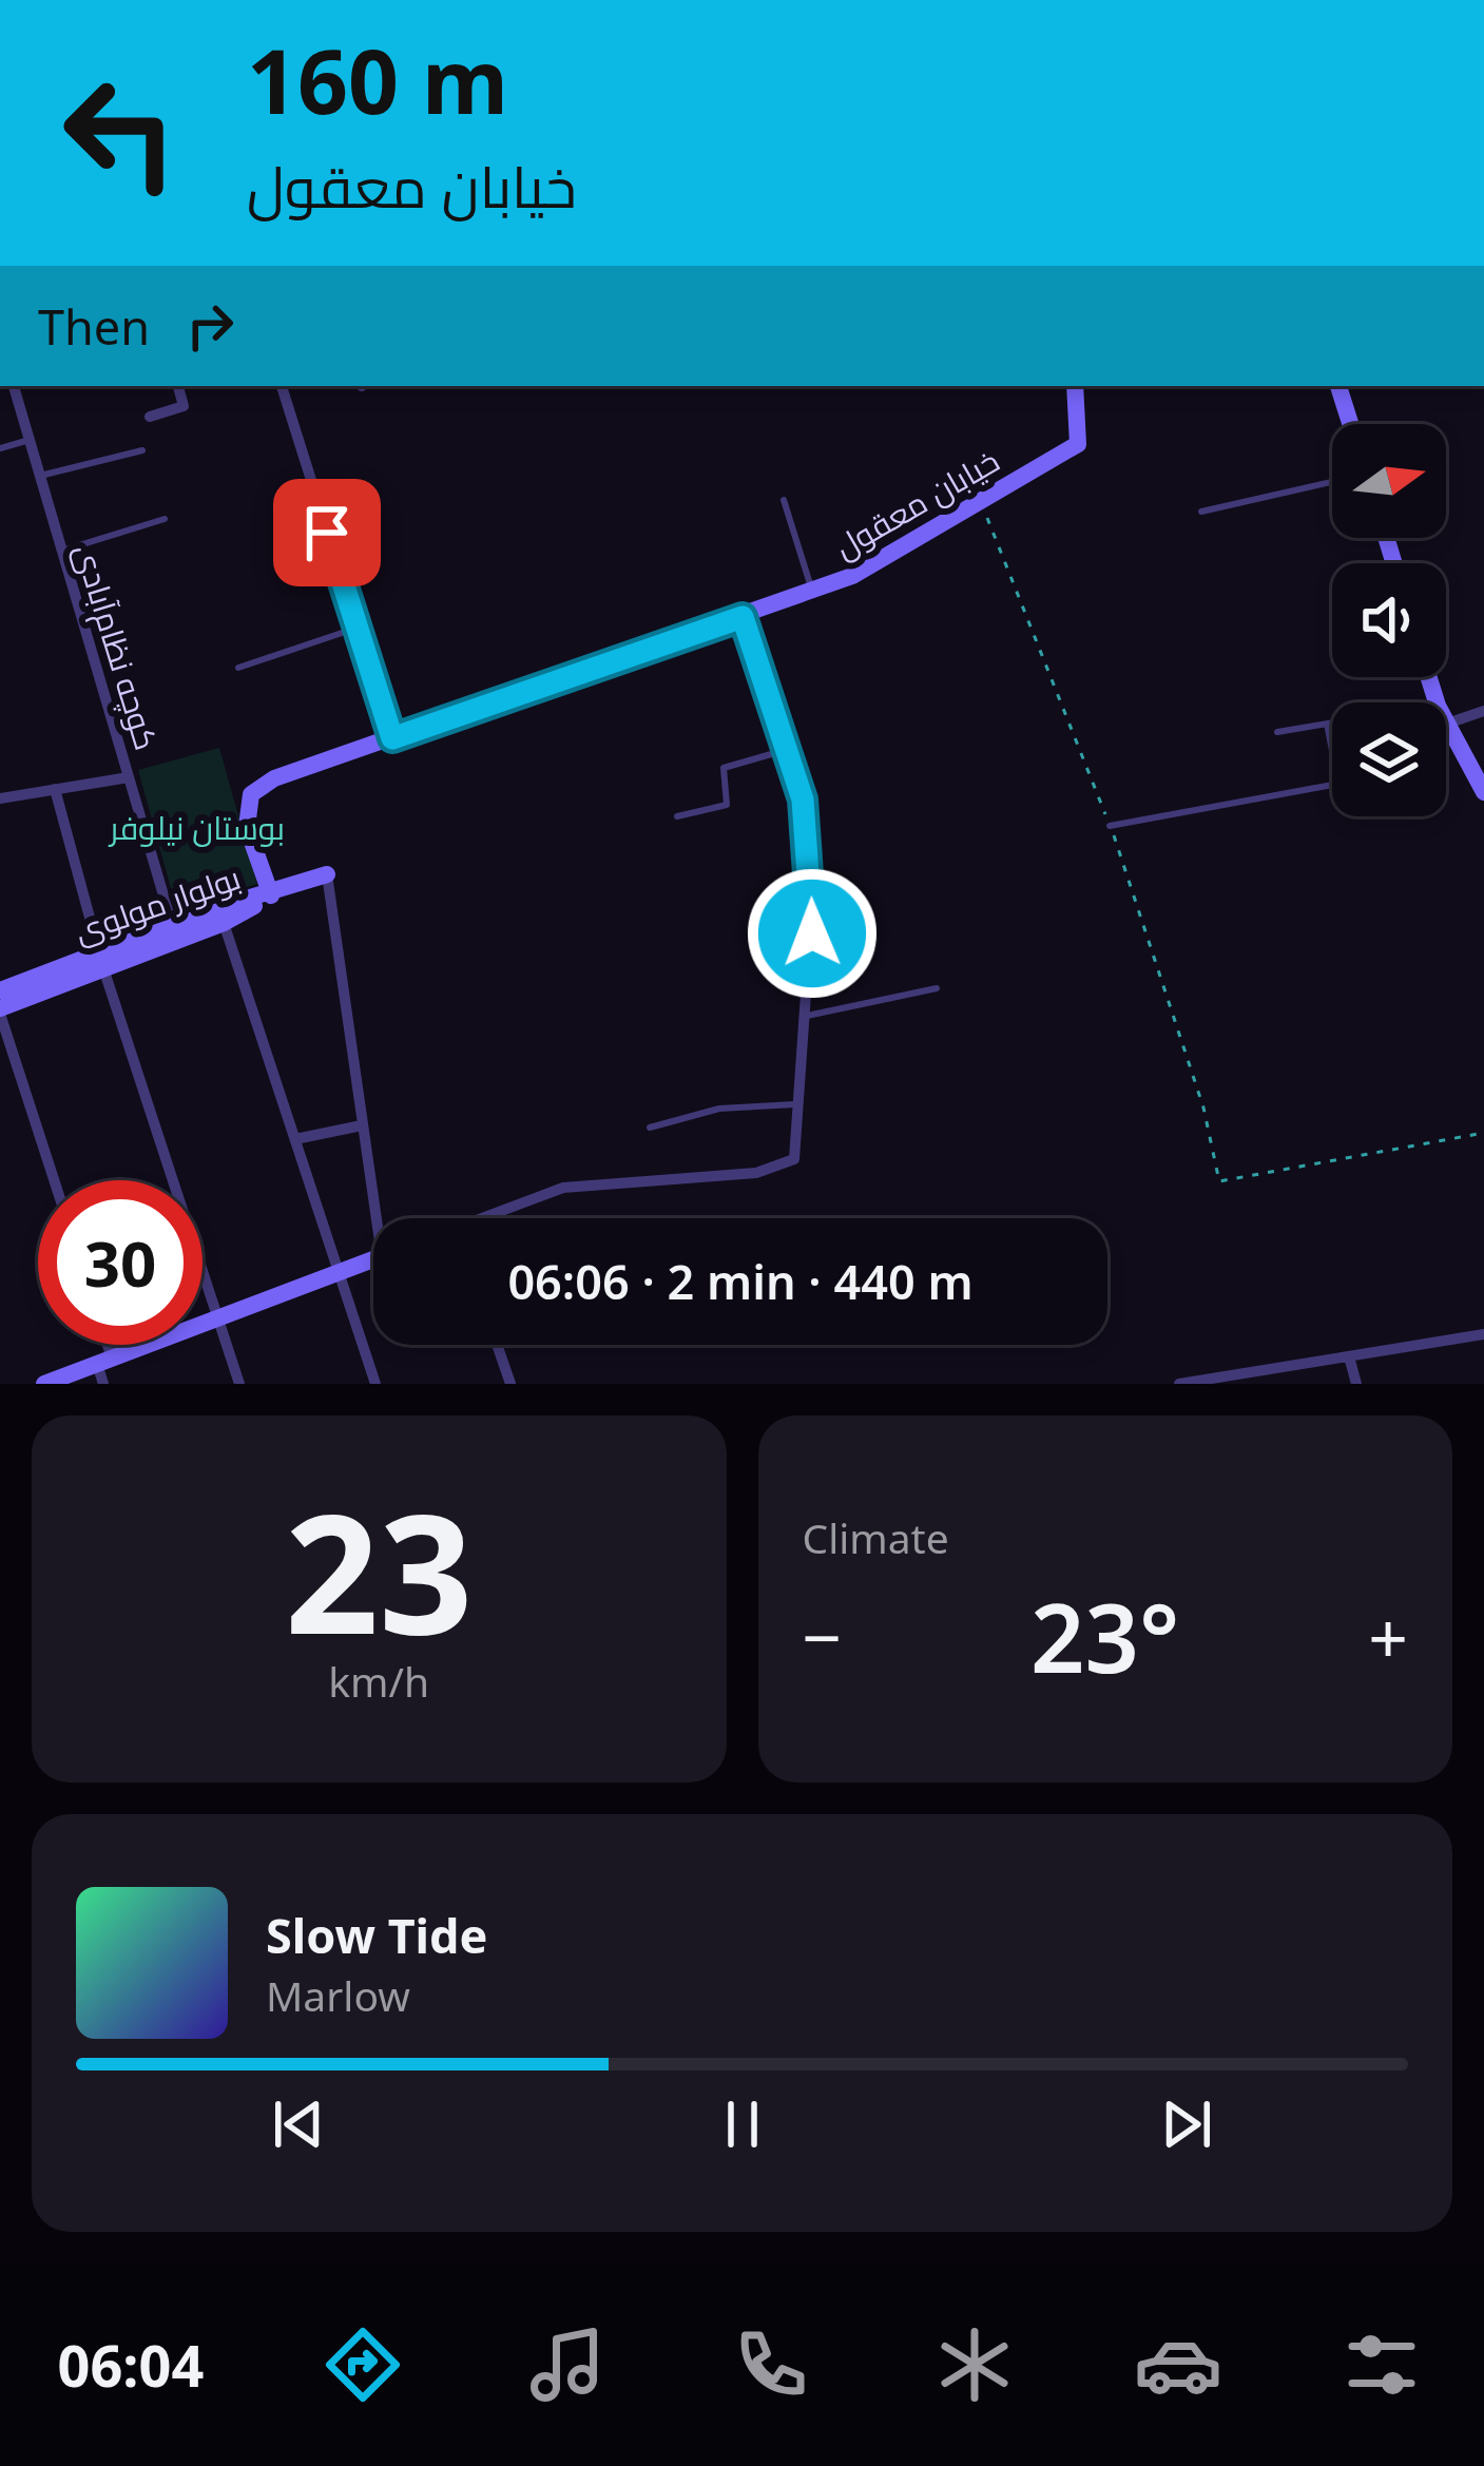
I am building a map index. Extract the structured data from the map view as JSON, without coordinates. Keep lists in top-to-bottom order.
{
  "streets": {
    "street": ["خیابان معقول", "کوچه نظام‌آبادی", "بولوار مولوی"]
  },
  "crossings": [
    ["خیابان معقول", "بولوار مولوی"],
    ["کوچه نظام‌آبادی", "بولوار مولوی"]
  ],
  "parks": ["بوستان نیلوفر"],
  "north": "right",
  "page": {
    "turn": ["160 m", "خیابان معقول"],
    "then": "Then",
    "limit": "30",
    "trip": "06:06 · 2 min · 440 m",
    "tile": [
      ["23", "km/h"],
      "Climate"
    ],
    "heat": ["−", "23°", "+"],
    "song": ["Slow Tide", "Marlow"],
    "tabs": "06:04"
  }
}
